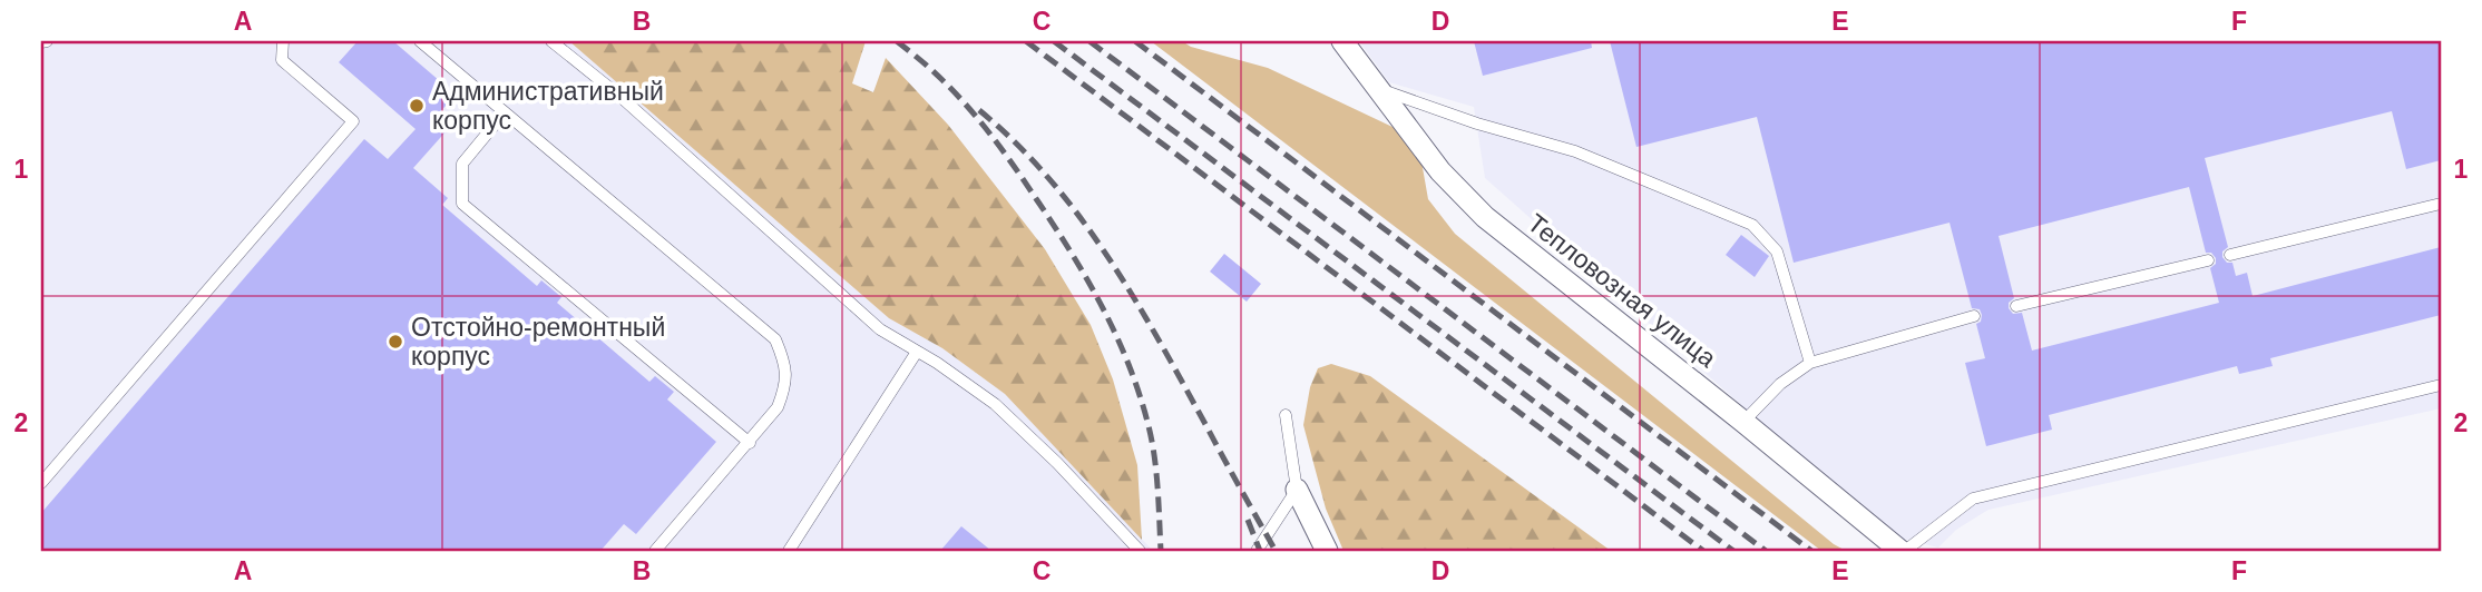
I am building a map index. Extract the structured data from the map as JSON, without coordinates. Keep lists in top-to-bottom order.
{
  "streets": {
    "street": ["Тепловозная улица"]
  },
  "places": ["Административный корпус", "Отстойно-ремонтный корпус"],
  "grid": {
    "columns": [
      "A",
      "B",
      "C",
      "D",
      "E",
      "F"
    ],
    "rows": ["1", "2"]
  }
}
